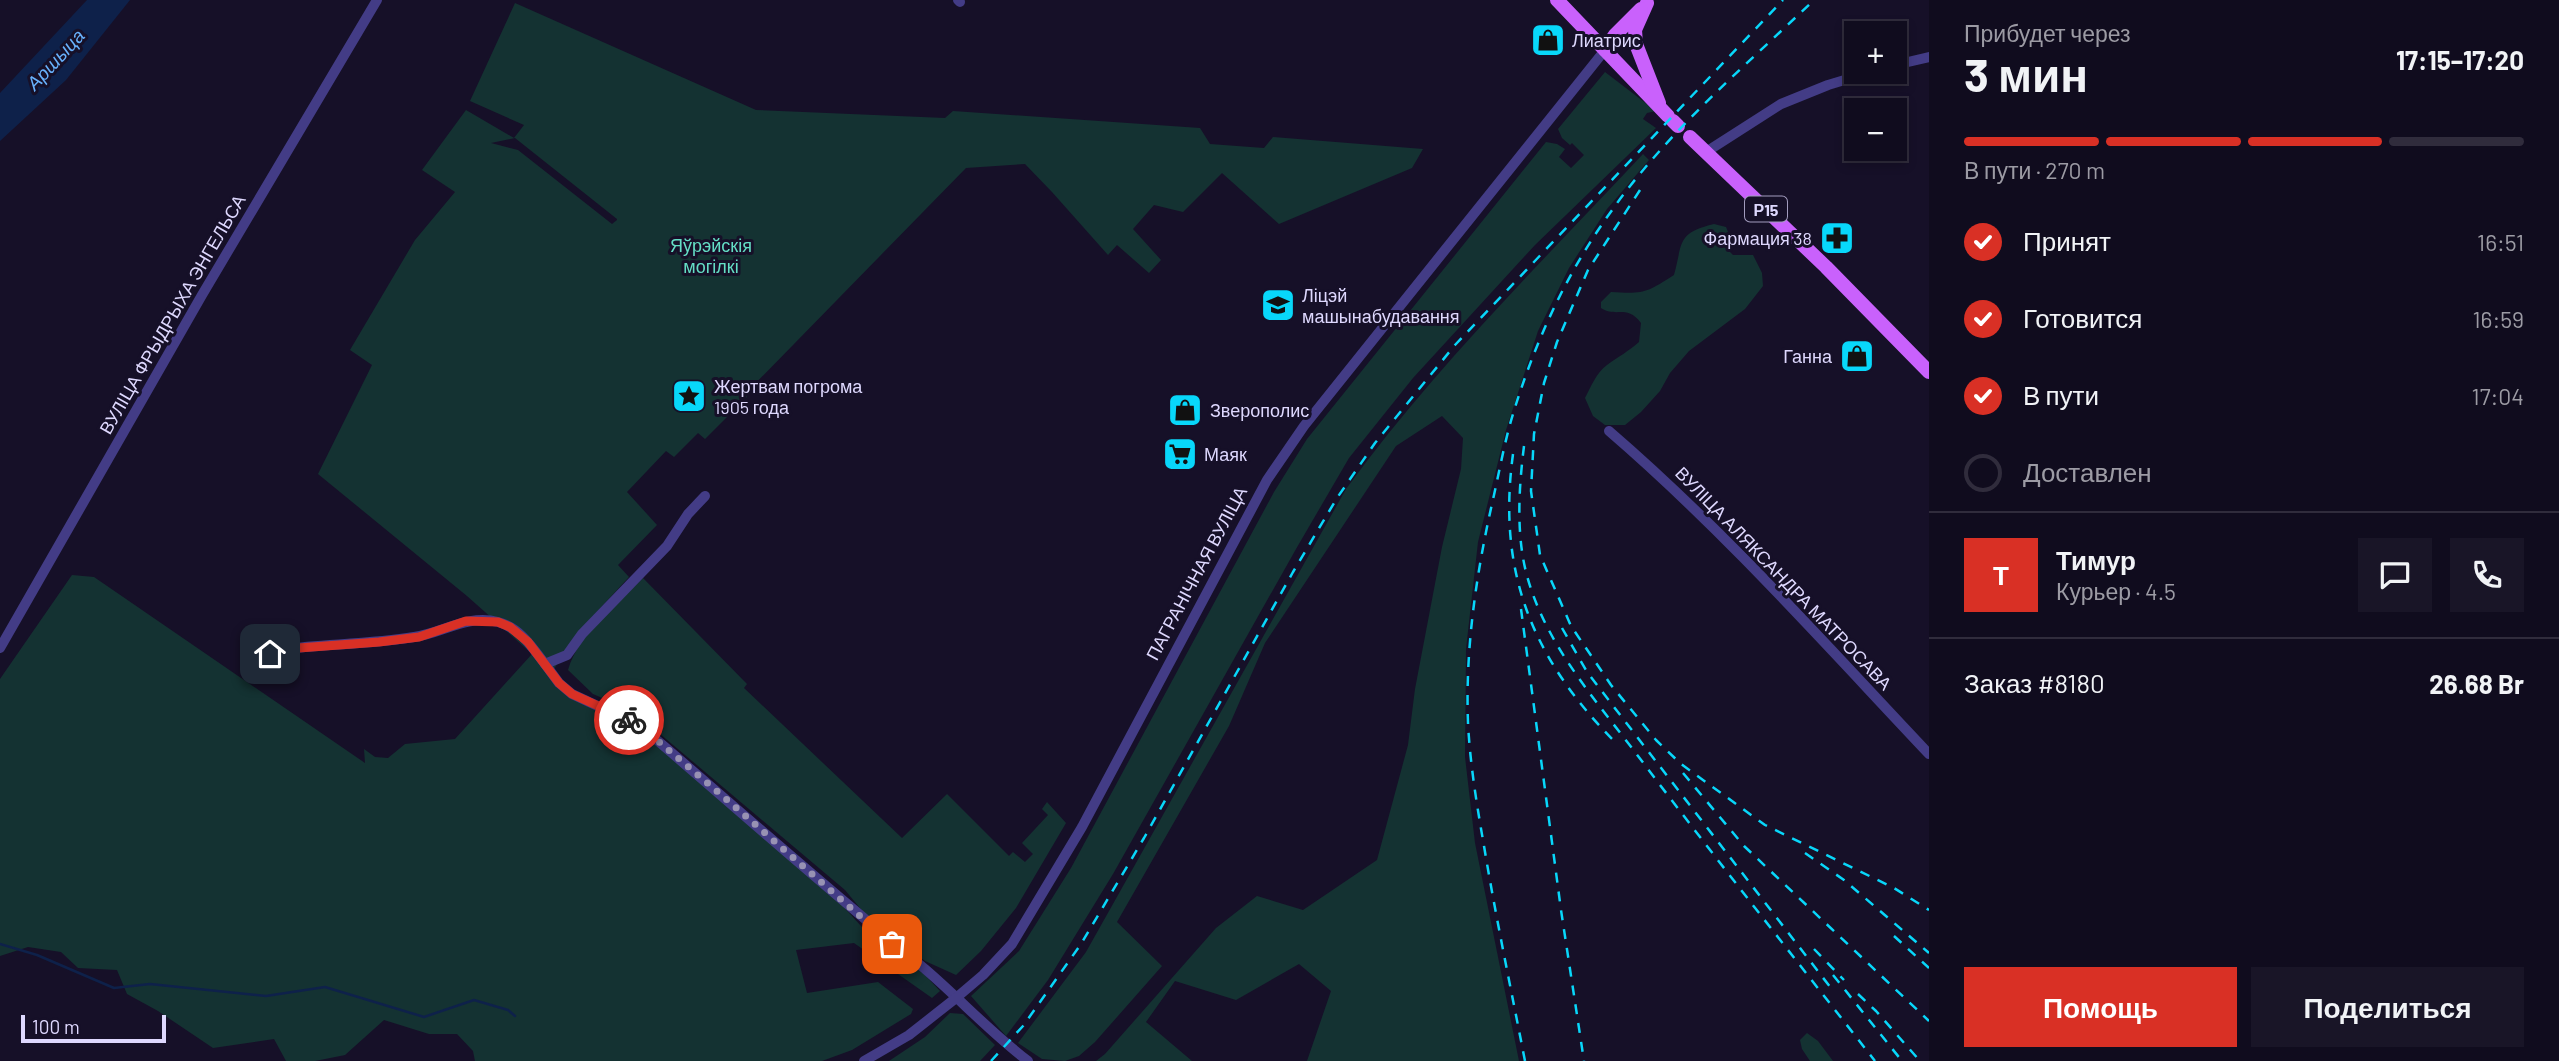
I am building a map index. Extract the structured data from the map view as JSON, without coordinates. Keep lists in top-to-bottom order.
{
  "streets": {
    "main road": ["Р15", "ПАГРАНІЧНАЯ ВУЛІЦА"],
    "street": ["ВУЛІЦА ФРЫДРЫХА ЭНГЕЛЬСА", "ВУЛІЦА АЛЯКСАНДРА МАТРОСАВА"]
  },
  "water": ["Аршыца"],
  "parks": ["Яўрэйскія могілкі"],
  "places": {
    "shop": ["Лиатрис", "Ганна", "Зверополис"],
    "pharmacy": ["Фармация 38"],
    "school or university": ["Ліцэй машынабудавання"],
    "place": ["Жертвам погрома 1905 года"],
    "supermarket": ["Маяк"]
  },
  "scale_bar": "100 m",
  "page": {
    "heading": ["3 мин", "Прибудет через", "17:15–17:20"],
    "panel": [
      "Тимур",
      "Курьер · 4.5",
      "Заказ #8180",
      "26.68 Br"
    ],
    "map_buttons": ["+", "−"],
    "bar": "В пути · 270 m",
    "list": [
      ["Принят", "16:51"],
      ["Готовится", "16:59"],
      ["В пути", "17:04"],
      "Доставлен"
    ],
    "round": "Т",
    "buttons": ["Помощь", "Поделиться"],
    "scale": "100 m"
  }
}
